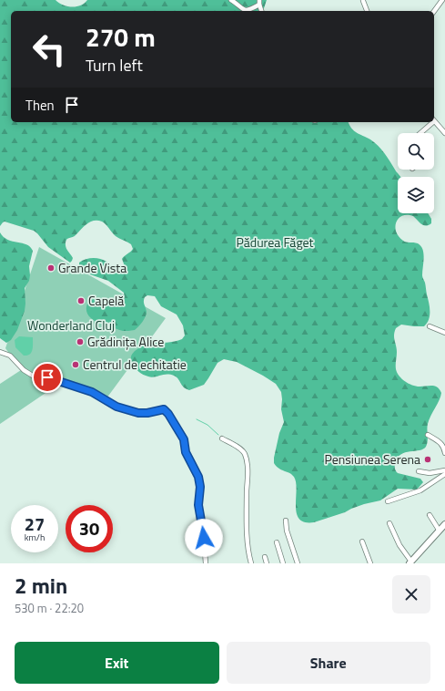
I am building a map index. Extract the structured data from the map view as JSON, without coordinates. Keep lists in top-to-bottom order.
{
  "parks": ["Pădurea Făget", "Wonderland Cluj"],
  "places": [
    "Grande Vista",
    "Capelă",
    "Grădinița Alice",
    "Centrul de echitatie",
    "Pensiunea Serena"
  ],
  "page": {
    "turn": ["270 m", "Turn left"],
    "then": "Then",
    "speed": "27 km/h",
    "limit": "30",
    "heading": ["2 min", "530 m · 22:20"],
    "buttons": ["Exit", "Share"]
  }
}
